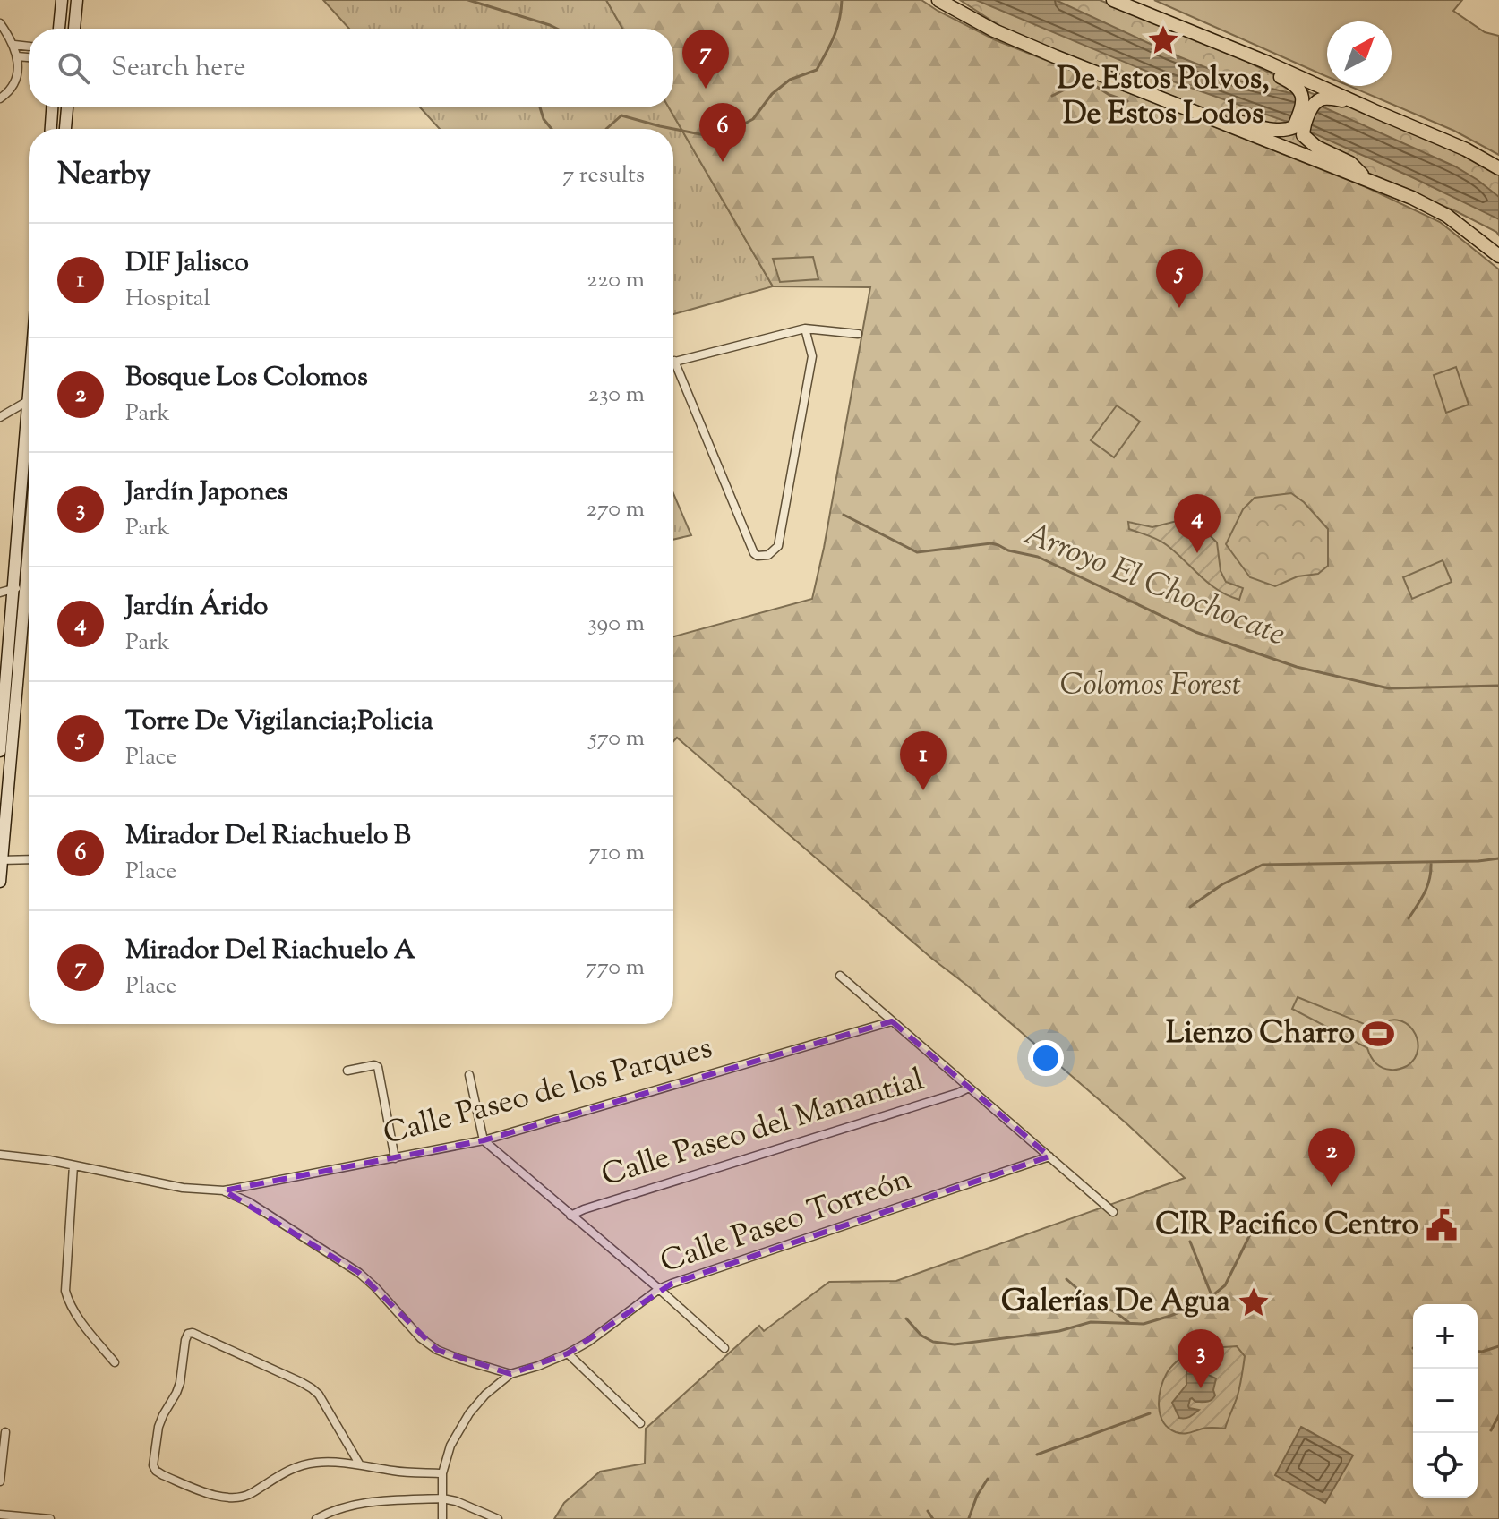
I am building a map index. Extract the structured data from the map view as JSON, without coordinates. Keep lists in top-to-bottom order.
{
  "streets": {
    "street": ["Calle Paseo de los Parques", "Calle Paseo del Manantial", "Calle Paseo Torreón"]
  },
  "water": ["Arroyo El Chochocate"],
  "parks": ["Colomos Forest"],
  "places": {
    "place": ["De Estos Polvos, De Estos Lodos", "Galerías De Agua"],
    "sports": ["Lienzo Charro"],
    "public building": ["CIR Pacifico Centro"]
  },
  "north": "top right",
  "page": {
    "search": "Search here",
    "pins": [
      "7",
      "6",
      "5",
      "4",
      "1",
      "2",
      "3"
    ],
    "heading": ["Nearby", "7 results"],
    "list": [
      {
        "mark": "1",
        "name": "DIF Jalisco",
        "note": "Hospital",
        "value": "220 m"
      },
      {
        "mark": "2",
        "name": "Bosque Los Colomos",
        "note": "Park",
        "value": "230 m"
      },
      {
        "mark": "3",
        "name": "Jardín Japones",
        "note": "Park",
        "value": "270 m"
      },
      {
        "mark": "4",
        "name": "Jardín Árido",
        "note": "Park",
        "value": "390 m"
      },
      {
        "mark": "5",
        "name": "Torre De Vigilancia;Policia",
        "note": "Place",
        "value": "570 m"
      },
      {
        "mark": "6",
        "name": "Mirador Del Riachuelo B",
        "note": "Place",
        "value": "710 m"
      },
      {
        "mark": "7",
        "name": "Mirador Del Riachuelo A",
        "note": "Place",
        "value": "770 m"
      }
    ],
    "map_buttons": ["+", "−"]
  }
}
